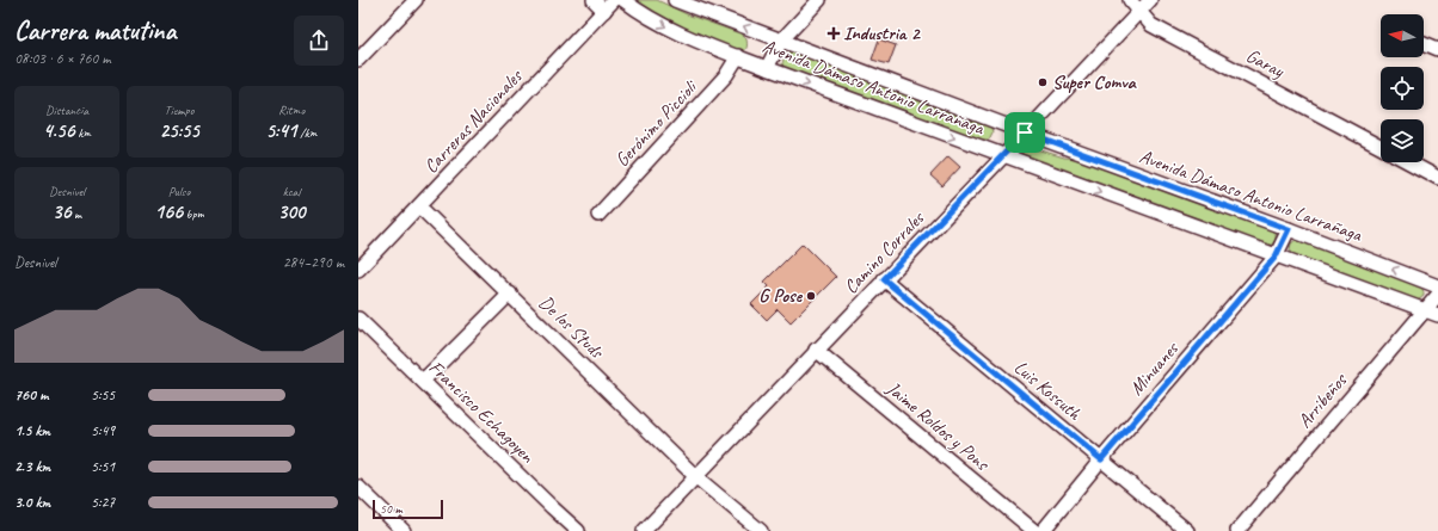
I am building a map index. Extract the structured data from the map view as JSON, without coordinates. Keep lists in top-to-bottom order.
{
  "streets": {
    "street": [
      "Garay",
      "Avenida Dámaso Antonio Larrañaga",
      "Carreras Nacionales",
      "Gerónimo Piccioli",
      "Camino Corrales",
      "De los Studs",
      "Minuanes",
      "Luis Kossuth",
      "Arribeños",
      "Francisco Echagoyen",
      "Jaime Roldos y Pons"
    ]
  },
  "crossings": [
    ["Garay", "Camino Corrales"],
    ["Avenida Dámaso Antonio Larrañaga", "Gerónimo Piccioli"],
    ["Avenida Dámaso Antonio Larrañaga", "Camino Corrales"],
    ["Avenida Dámaso Antonio Larrañaga", "Minuanes"],
    ["Avenida Dámaso Antonio Larrañaga", "Arribeños"],
    ["Carreras Nacionales", "De los Studs"],
    ["Camino Corrales", "De los Studs"],
    ["Camino Corrales", "Luis Kossuth"],
    ["Camino Corrales", "Jaime Roldos y Pons"],
    ["Minuanes", "Luis Kossuth"]
  ],
  "places": {
    "health": ["Industria 2"],
    "other": ["Super Comva", "G Pose"]
  },
  "scale_bar": "50 m",
  "north": "left",
  "page": {
    "heading": ["Carrera matutina", "08:03 · 6 × 760 m"],
    "stats": [
      ["Distancia", "4.56 km"],
      ["Tiempo", "25:55"],
      ["Ritmo", "5:41 /km"],
      ["Desnivel", "36 m"],
      ["Pulso", "166 bpm"],
      ["kcal", "300"]
    ],
    "chart": ["Desnivel", "284–290 m"],
    "list": [
      {
        "name": "760 m",
        "note": "5:55"
      },
      {
        "name": "1.5 km",
        "note": "5:49"
      },
      {
        "name": "2.3 km",
        "note": "5:51"
      },
      {
        "name": "3.0 km",
        "note": "5:27"
      }
    ],
    "scale": "50 m"
  }
}
